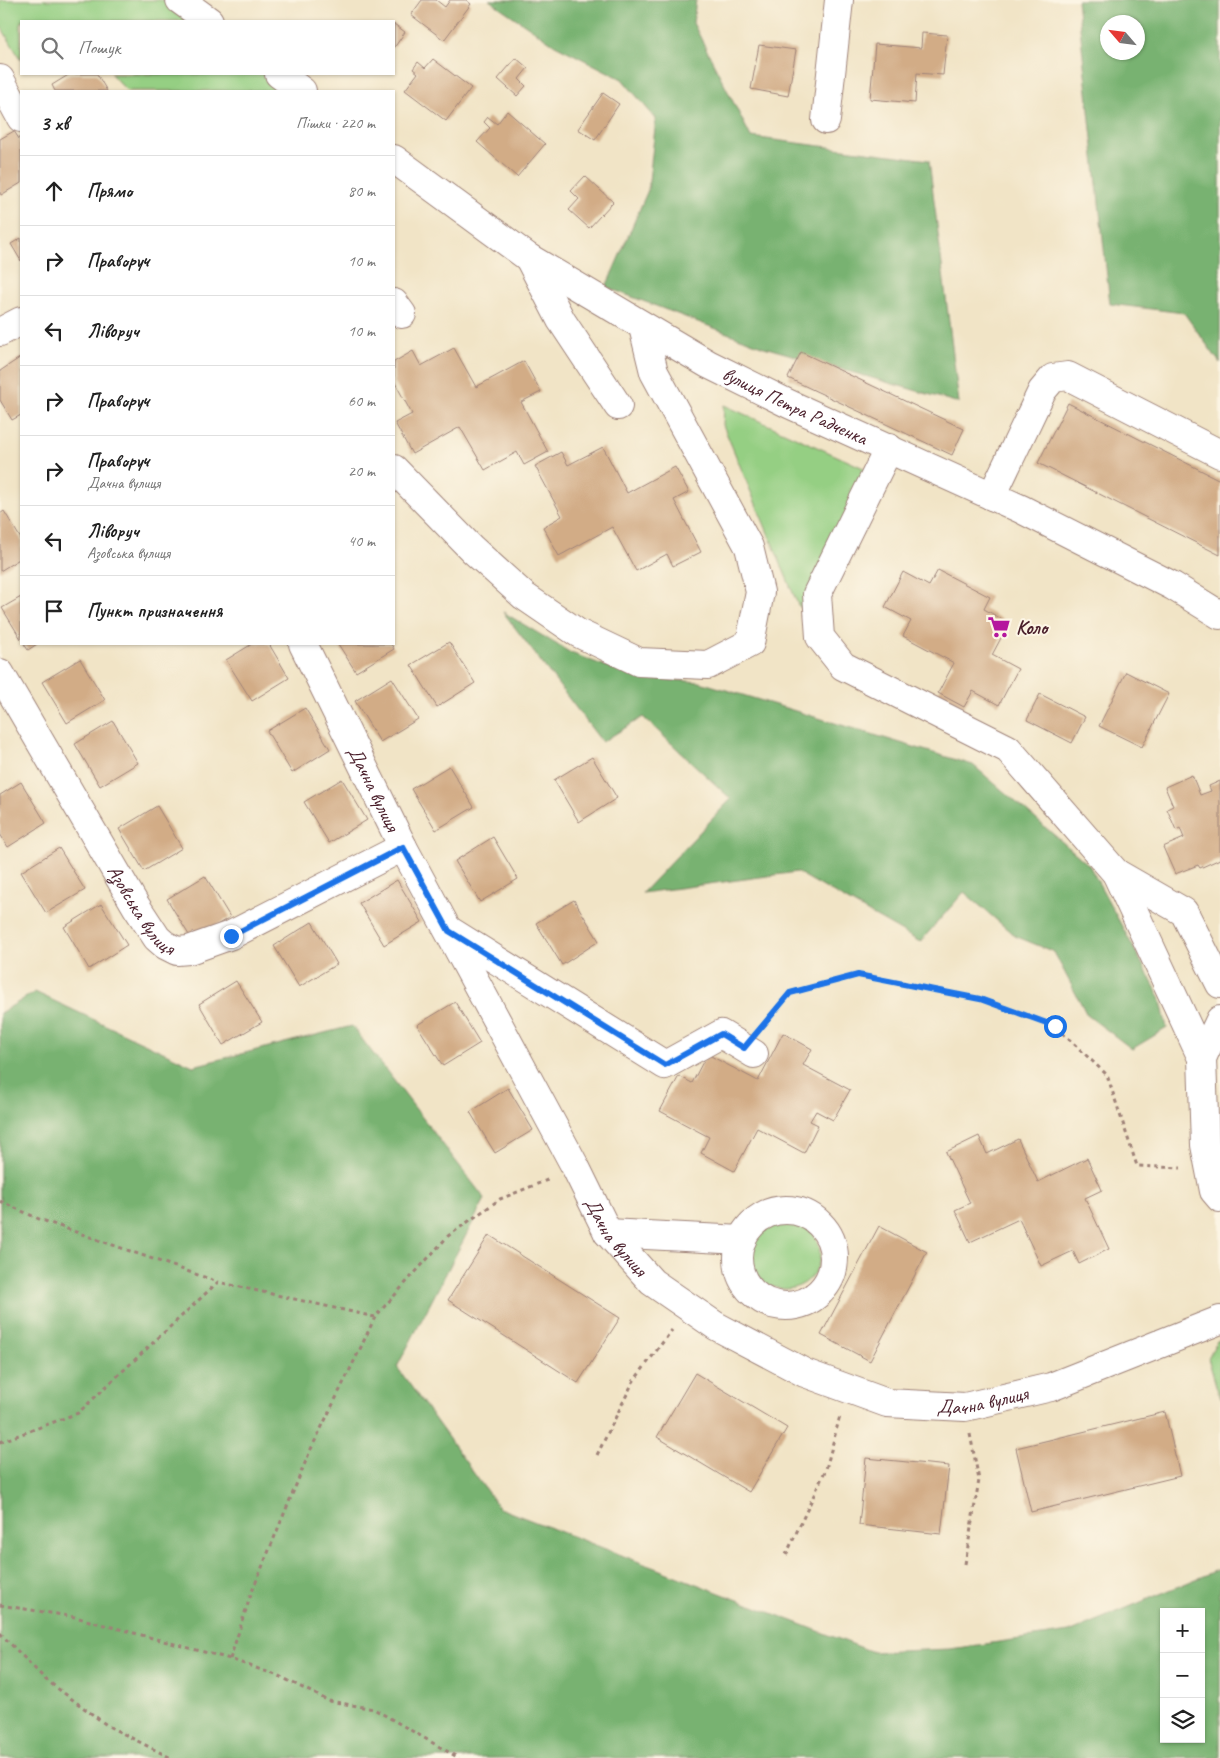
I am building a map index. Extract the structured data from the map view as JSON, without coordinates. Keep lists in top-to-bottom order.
{
  "streets": {
    "street": ["вулиця Петра Радченка", "Дачна вулиця", "Азовська вулиця"]
  },
  "crossings": [
    ["Дачна вулиця", "Азовська вулиця"]
  ],
  "places": {
    "supermarket": ["Коло"]
  },
  "north": "top left",
  "page": {
    "search": "Пошук",
    "heading": ["3 хв", "Пішки · 220 m"],
    "list": [
      ["Прямо", "80 m"],
      ["Праворуч", "10 m"],
      ["Ліворуч", "10 m"],
      ["Праворуч", "60 m"],
      ["Праворуч", "Дачна вулиця", "20 m"],
      ["Ліворуч", "Азовська вулиця", "40 m"],
      "Пункт призначення"
    ],
    "map_buttons": ["+", "−"]
  }
}
